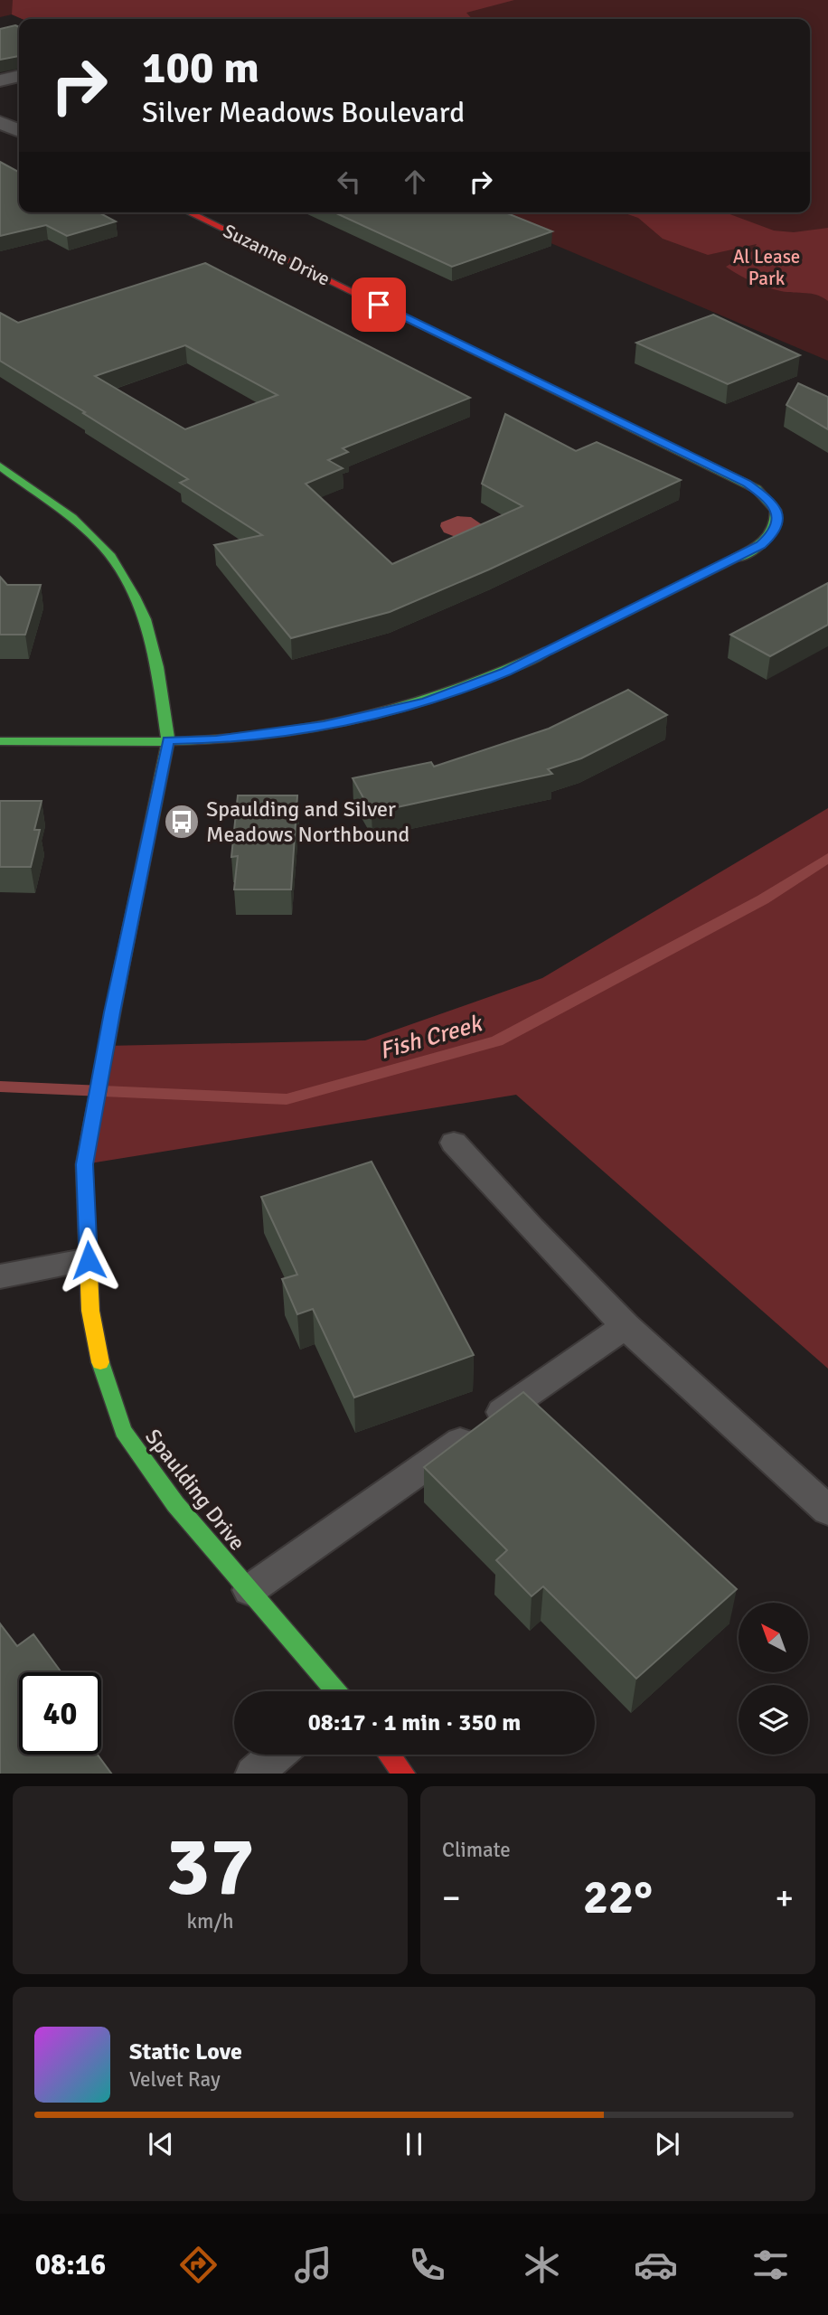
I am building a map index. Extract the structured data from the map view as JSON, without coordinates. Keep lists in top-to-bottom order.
{
  "streets": {
    "street": ["Suzanne Drive", "Spaulding Drive"]
  },
  "crossings": [
    ["Suzanne Drive", "Spaulding Drive"]
  ],
  "water": ["Fish Creek"],
  "parks": ["Al Lease Park"],
  "places": {
    "bus stop": ["Spaulding and Silver Meadows Northbound"]
  },
  "north": "top left",
  "page": {
    "turn": ["100 m", "Silver Meadows Boulevard"],
    "limit": "40",
    "trip": "08:17 · 1 min · 350 m",
    "tile": [
      ["37", "km/h"],
      "Climate"
    ],
    "heat": ["−", "22°", "+"],
    "song": ["Static Love", "Velvet Ray"],
    "tabs": "08:16"
  }
}
